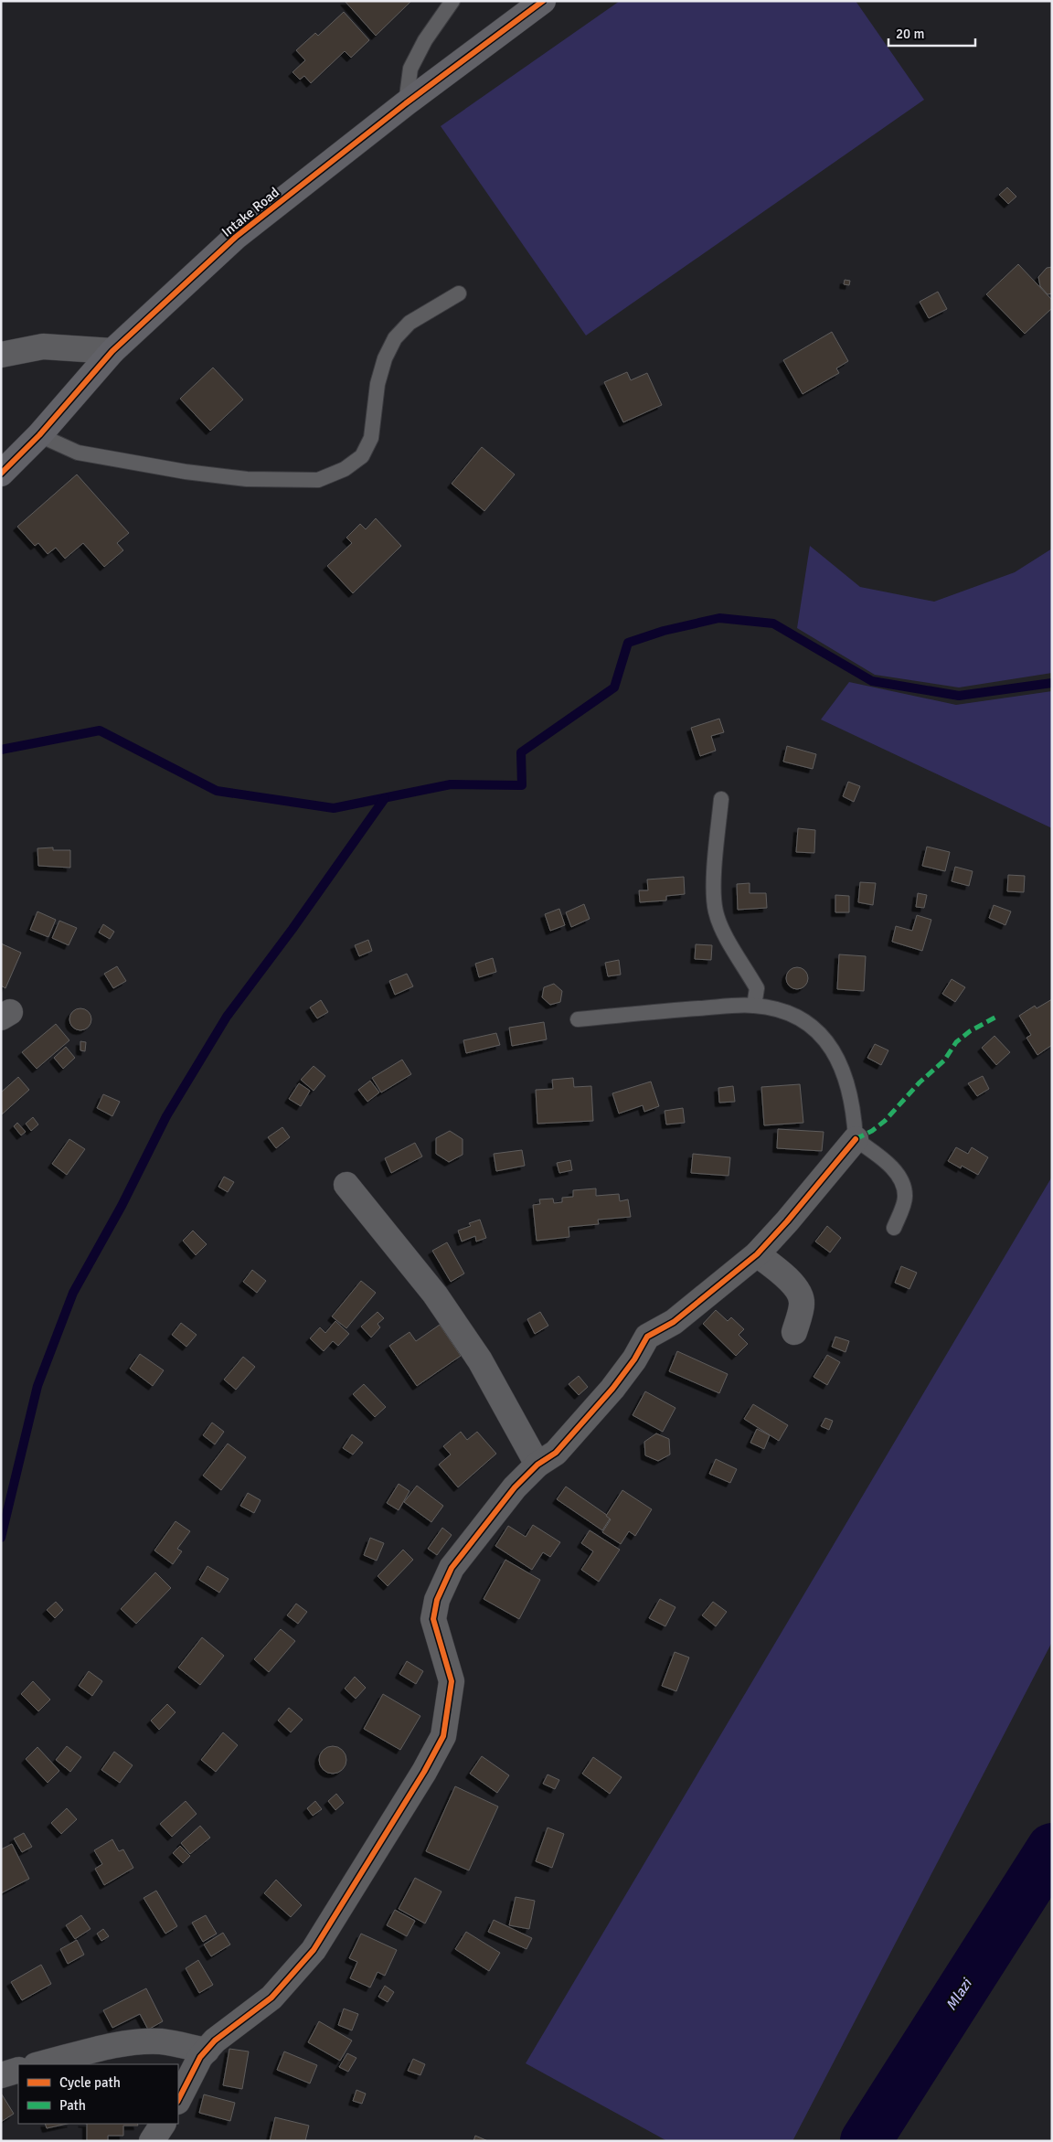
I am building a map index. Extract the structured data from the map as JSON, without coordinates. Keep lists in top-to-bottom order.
{
  "streets": {
    "street": ["Intake Road"]
  },
  "water": ["Mlazi"],
  "legend": ["Cycle path", "Path"],
  "scale_bar": "20 m"
}
